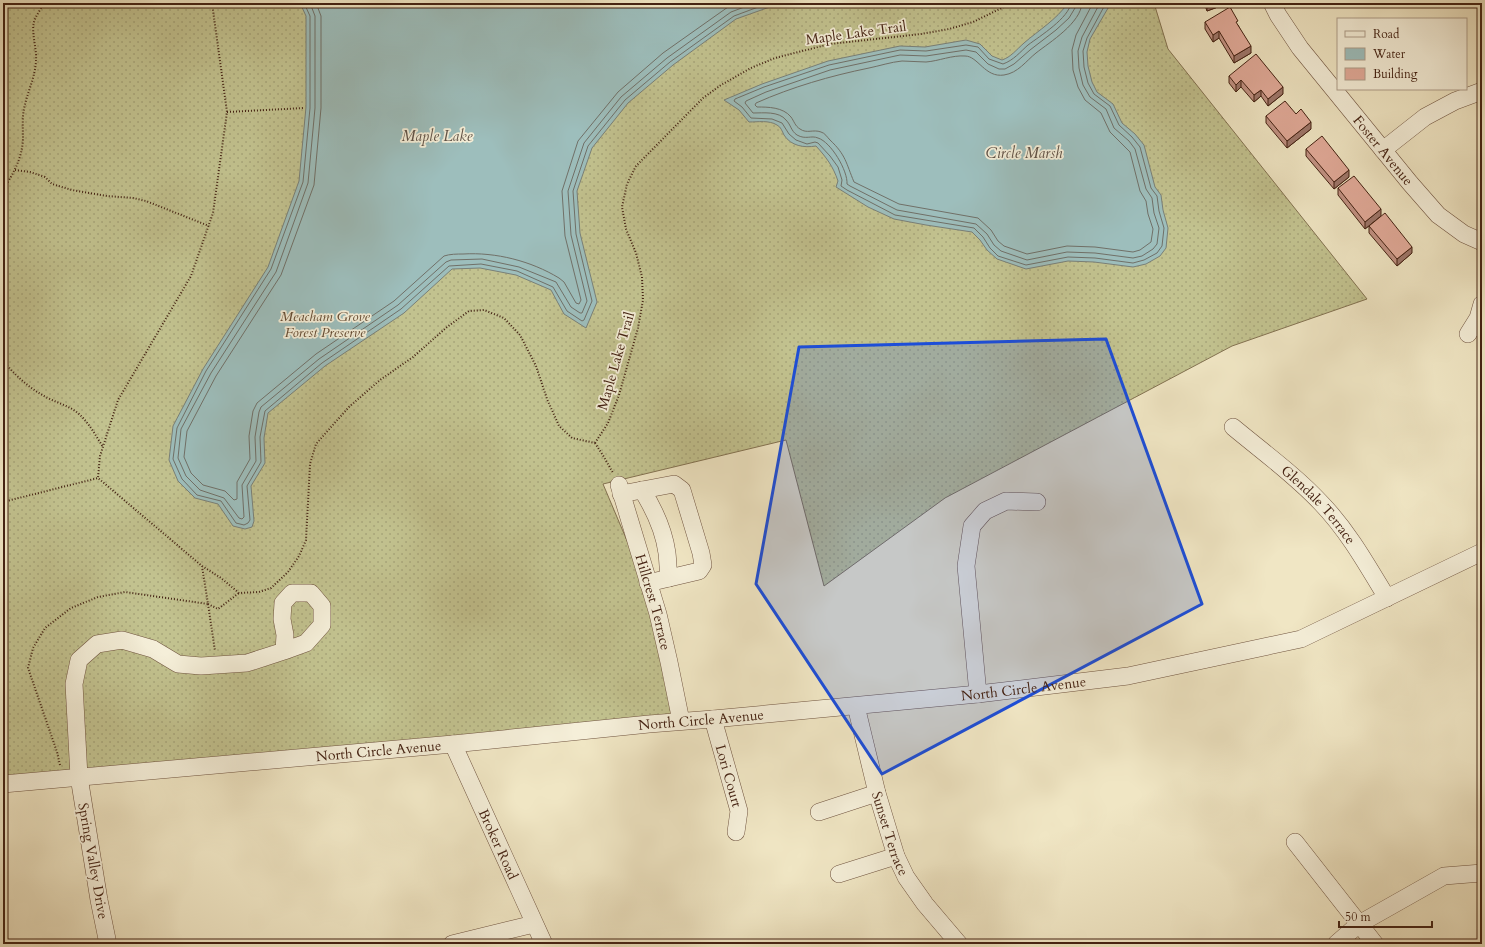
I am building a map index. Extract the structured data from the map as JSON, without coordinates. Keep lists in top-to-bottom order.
{
  "streets": {
    "street": [
      "Foster Avenue",
      "Glendale Terrace",
      "Hillcrest Terrace",
      "North Circle Avenue",
      "Lori Court",
      "Sunset Terrace",
      "Broker Road",
      "Spring Valley Drive"
    ],
    "path": ["Maple Lake Trail"]
  },
  "crossings": [
    ["Glendale Terrace", "North Circle Avenue"],
    ["Hillcrest Terrace", "North Circle Avenue"],
    ["North Circle Avenue", "Lori Court"],
    ["North Circle Avenue", "Sunset Terrace"],
    ["North Circle Avenue", "Broker Road"],
    ["North Circle Avenue", "Spring Valley Drive"]
  ],
  "water": ["Maple Lake", "Circle Marsh"],
  "parks": ["Meacham Grove Forest Preserve"],
  "legend": ["Road", "Water", "Building"],
  "scale_bar": "50 m"
}
